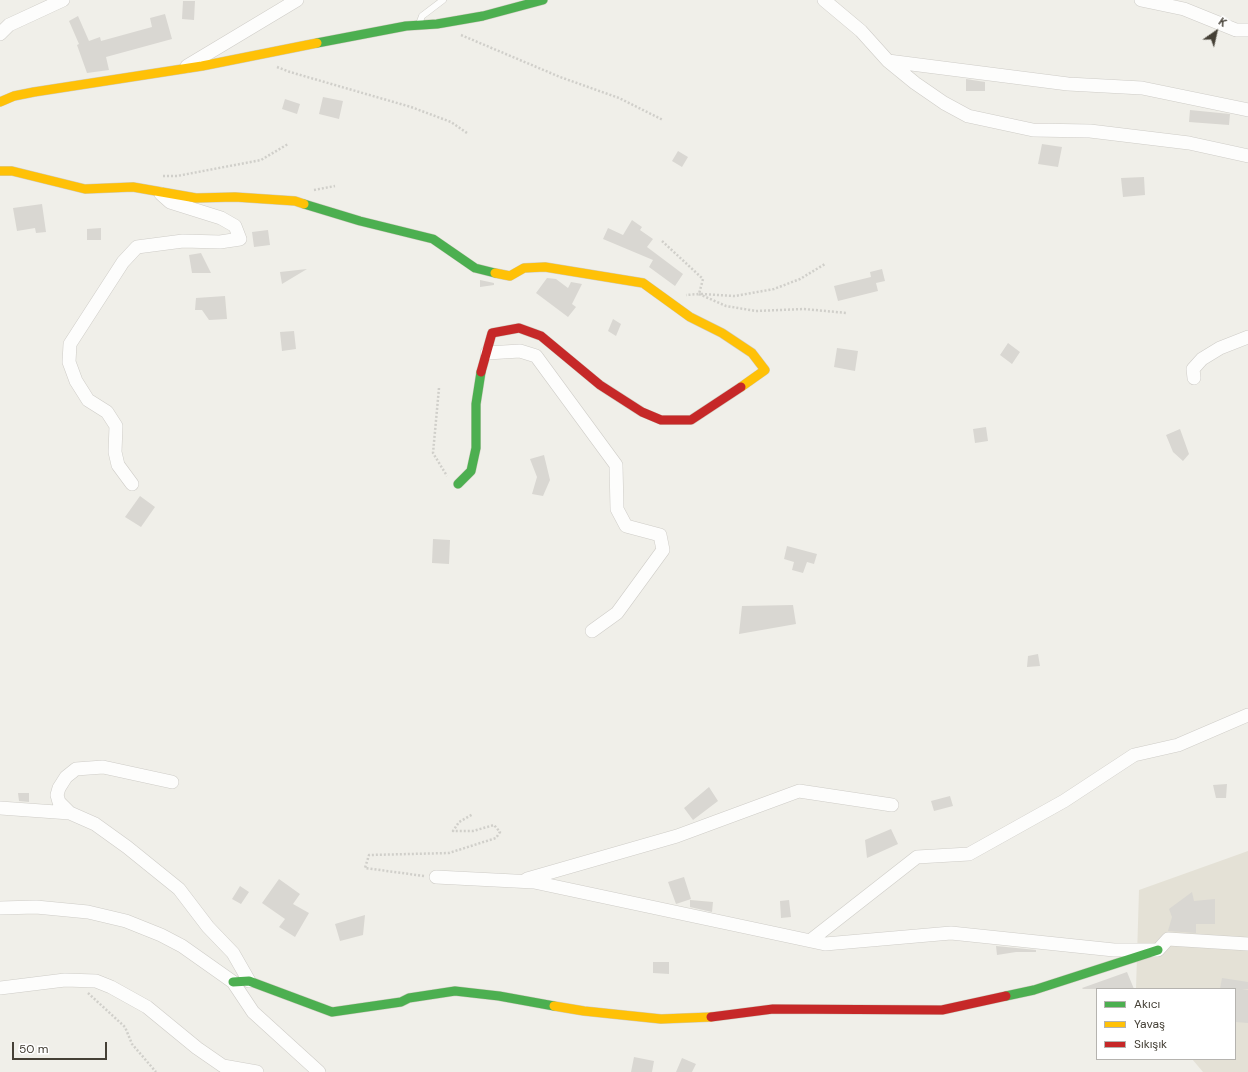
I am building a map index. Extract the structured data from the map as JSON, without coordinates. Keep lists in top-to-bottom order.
{
  "legend": ["Akıcı", "Yavaş", "Sıkışık"],
  "scale_bar": "50 m",
  "north": "top right"
}
